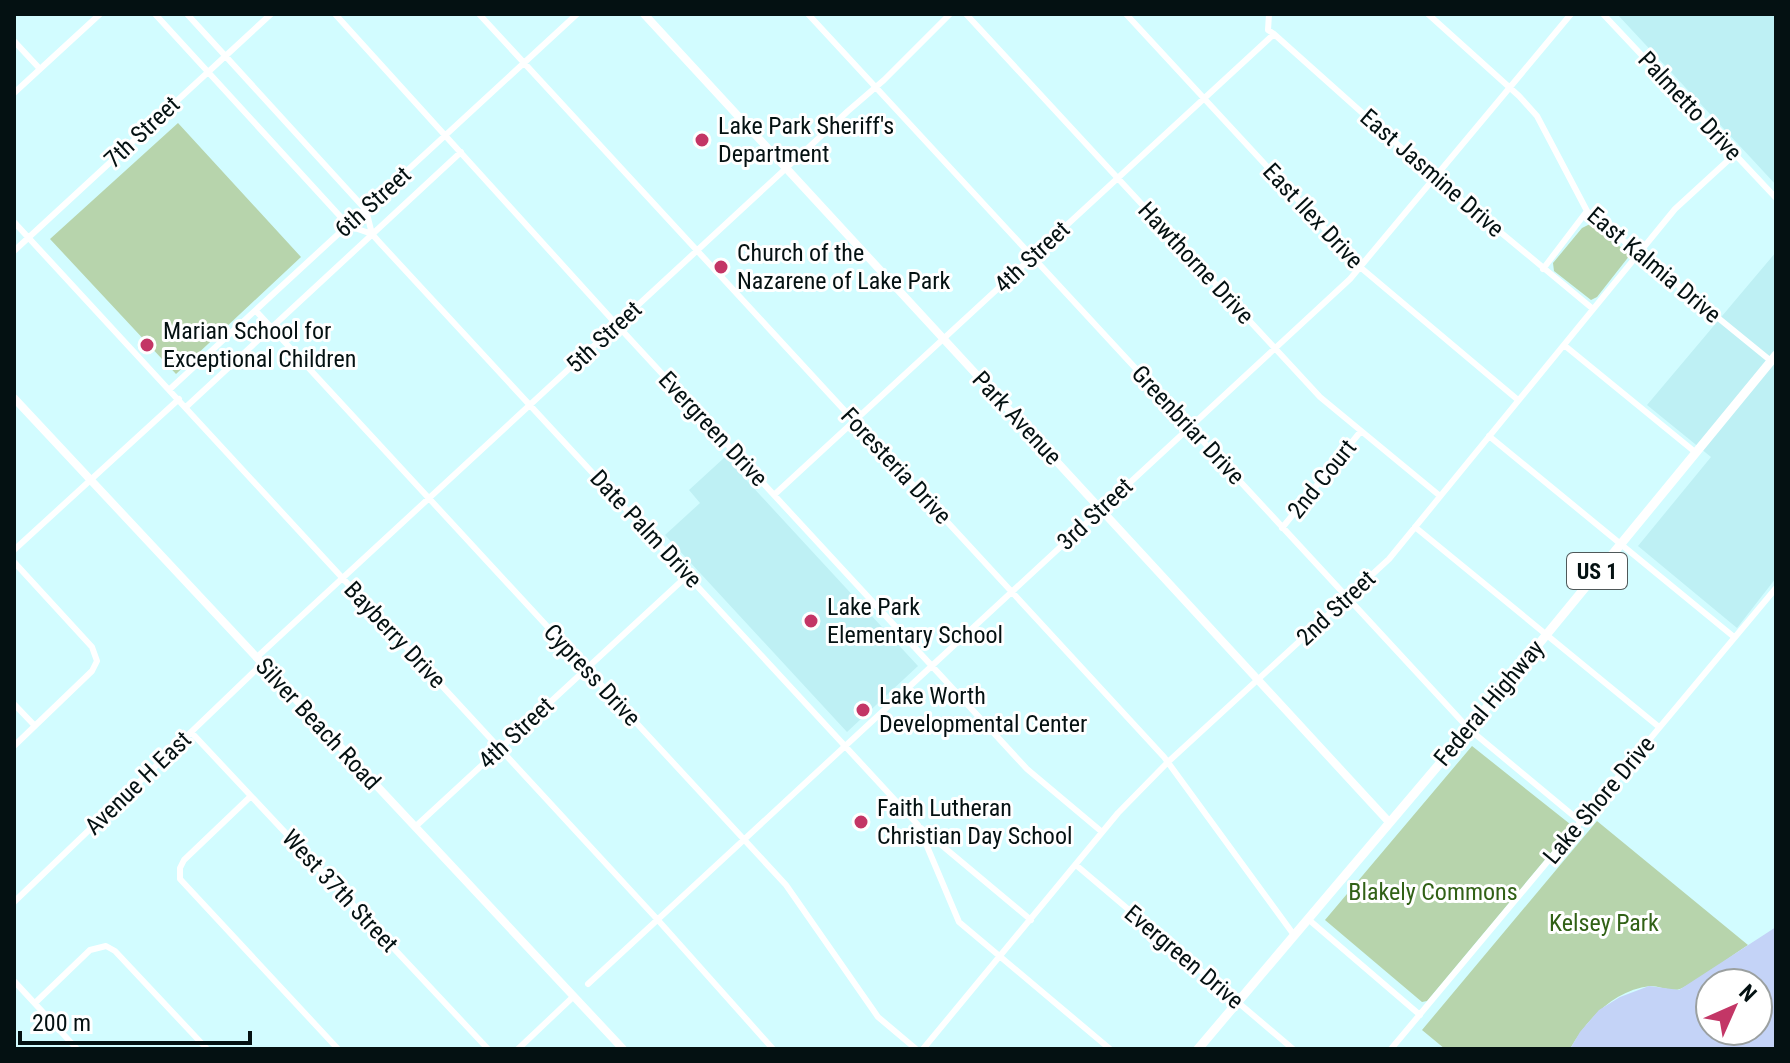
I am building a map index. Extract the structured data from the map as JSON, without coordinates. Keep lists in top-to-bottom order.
{
  "streets": {
    "main road": ["US 1", "Federal Highway"],
    "street": [
      "Palmetto Drive",
      "7th Street",
      "East Jasmine Drive",
      "6th Street",
      "East Ilex Drive",
      "4th Street",
      "Hawthorne Drive",
      "East Kalmia Drive",
      "5th Street",
      "Park Avenue",
      "Greenbriar Drive",
      "Evergreen Drive",
      "Foresteria Drive",
      "2nd Court",
      "3rd Street",
      "Date Palm Drive",
      "2nd Street",
      "Bayberry Drive",
      "Cypress Drive",
      "Silver Beach Road",
      "Avenue H East",
      "Lake Shore Drive",
      "West 37th Street"
    ]
  },
  "crossings": [
    ["Palmetto Drive", "2nd Street"],
    ["7th Street", "Date Palm Drive"],
    ["7th Street", "Bayberry Drive"],
    ["East Jasmine Drive", "4th Street"],
    ["East Jasmine Drive", "3rd Street"],
    ["East Jasmine Drive", "2nd Street"],
    ["6th Street", "Evergreen Drive"],
    ["6th Street", "Foresteria Drive"],
    ["6th Street", "Date Palm Drive"],
    ["6th Street", "Bayberry Drive"],
    ["6th Street", "Cypress Drive"],
    ["East Ilex Drive", "4th Street"],
    ["East Ilex Drive", "3rd Street"],
    ["East Ilex Drive", "2nd Street"],
    ["4th Street", "Hawthorne Drive"],
    ["4th Street", "Park Avenue"],
    ["4th Street", "Greenbriar Drive"],
    ["4th Street", "Evergreen Drive"],
    ["4th Street", "Foresteria Drive"],
    ["4th Street", "Date Palm Drive"],
    ["4th Street", "Bayberry Drive"],
    ["4th Street", "Cypress Drive"],
    ["4th Street", "Silver Beach Road"],
    ["Hawthorne Drive", "2nd Court"],
    ["Hawthorne Drive", "3rd Street"],
    ["Hawthorne Drive", "2nd Street"],
    ["East Kalmia Drive", "3rd Street"],
    ["East Kalmia Drive", "2nd Street"],
    ["East Kalmia Drive", "Federal Highway"],
    ["5th Street", "Park Avenue"],
    ["5th Street", "Greenbriar Drive"],
    ["5th Street", "Evergreen Drive"],
    ["5th Street", "Foresteria Drive"],
    ["5th Street", "Date Palm Drive"],
    ["5th Street", "Bayberry Drive"],
    ["5th Street", "Cypress Drive"],
    ["5th Street", "Silver Beach Road"],
    ["5th Street", "Avenue H East"],
    ["Park Avenue", "3rd Street"],
    ["Park Avenue", "2nd Street"],
    ["Park Avenue", "Federal Highway"],
    ["Greenbriar Drive", "2nd Court"],
    ["Greenbriar Drive", "3rd Street"],
    ["Greenbriar Drive", "2nd Street"],
    ["Greenbriar Drive", "Federal Highway"],
    ["Greenbriar Drive", "Lake Shore Drive"],
    ["Evergreen Drive", "3rd Street"],
    ["Evergreen Drive", "2nd Street"],
    ["Evergreen Drive", "Federal Highway"],
    ["Foresteria Drive", "3rd Street"],
    ["Foresteria Drive", "2nd Street"],
    ["Foresteria Drive", "Federal Highway"],
    ["3rd Street", "Date Palm Drive"],
    ["3rd Street", "Bayberry Drive"],
    ["3rd Street", "Cypress Drive"],
    ["Date Palm Drive", "2nd Street"],
    ["Silver Beach Road", "Avenue H East"],
    ["Avenue H East", "West 37th Street"]
  ],
  "parks": ["Blakely Commons", "Kelsey Park"],
  "places": [
    "Lake Park Sheriff's Department",
    "Church of the Nazarene of Lake Park",
    "Marian School for Exceptional Children",
    "Lake Park Elementary School",
    "Lake Worth Developmental Center",
    "Faith Lutheran Christian Day School"
  ],
  "scale_bar": "200 m",
  "north": "top right"
}
